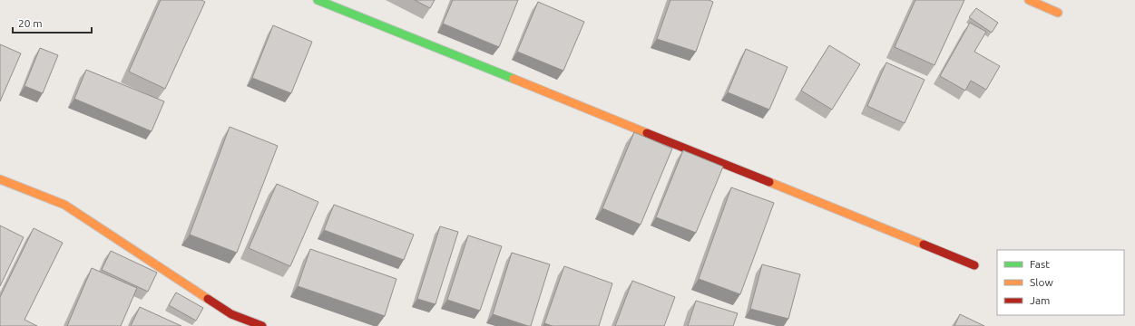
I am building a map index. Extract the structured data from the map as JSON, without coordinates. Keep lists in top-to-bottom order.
{
  "legend": ["Fast", "Slow", "Jam"],
  "scale_bar": "20 m"
}
